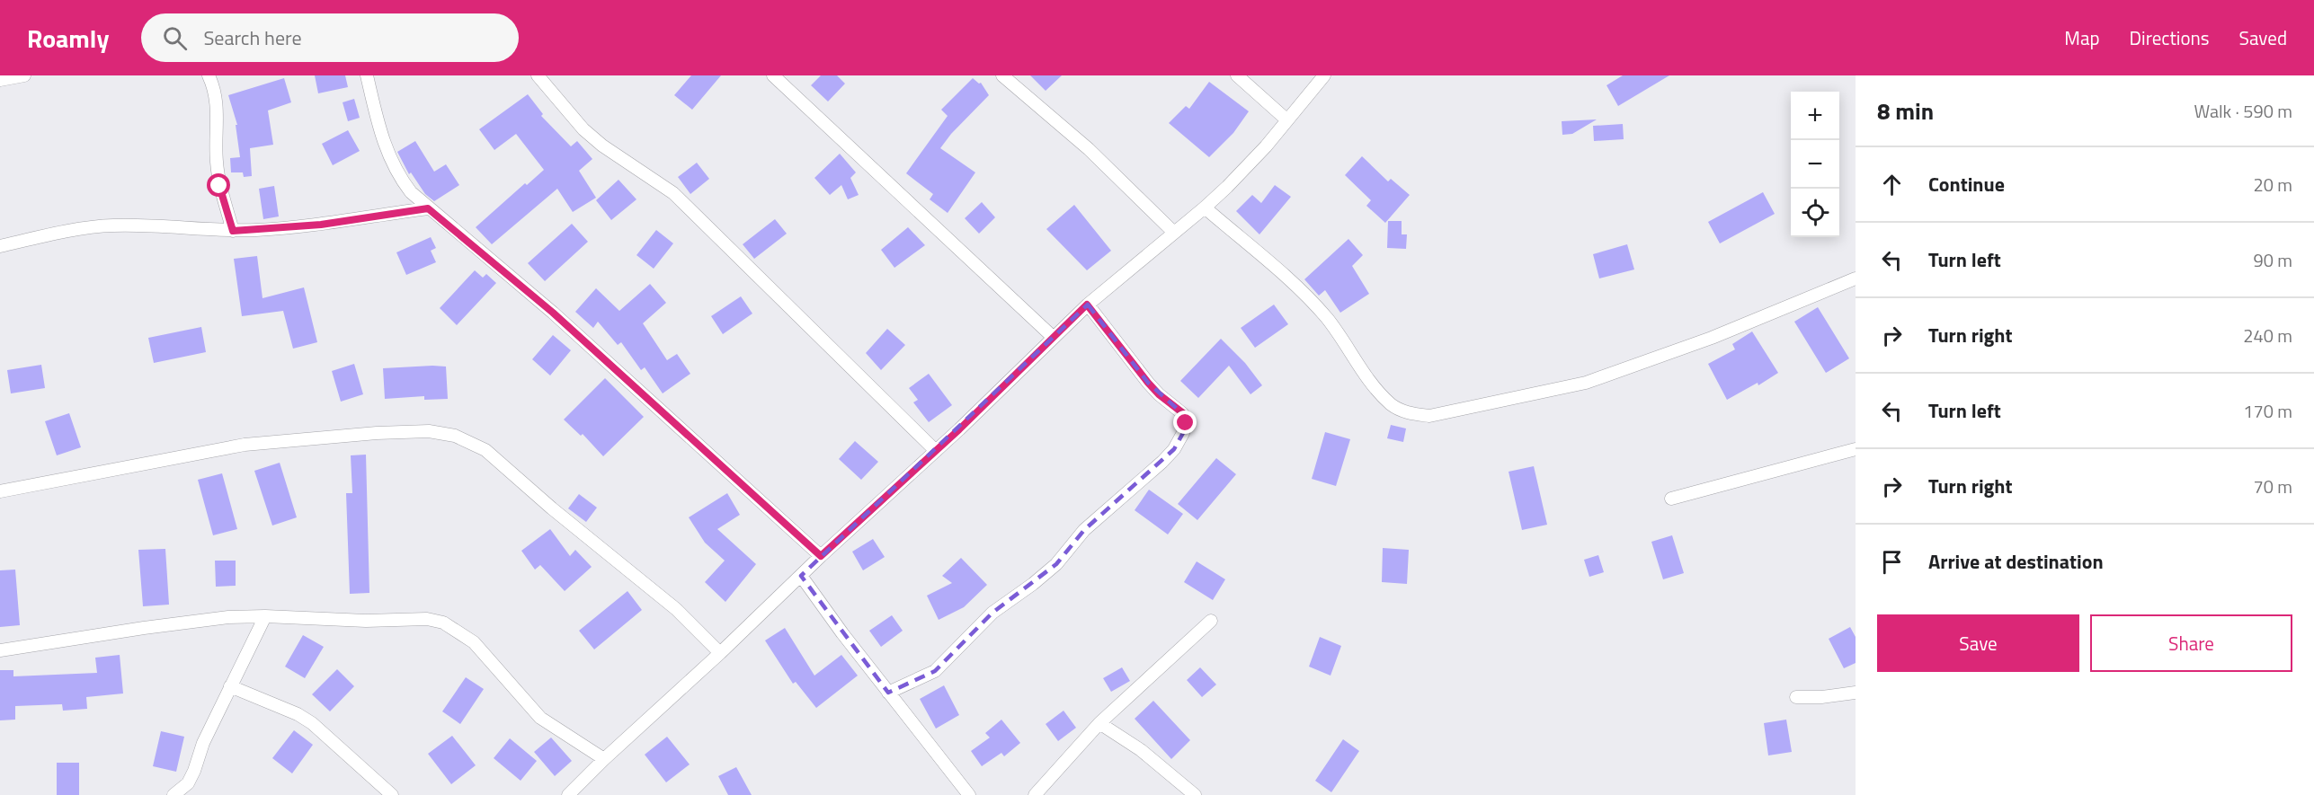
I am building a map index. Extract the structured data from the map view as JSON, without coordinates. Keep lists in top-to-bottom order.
{
  "page": {
    "header": "Roamly",
    "search": "Search here",
    "nav": ["Map", "Directions", "Saved"],
    "heading": ["8 min", "Walk · 590 m"],
    "map_buttons": ["+", "−"],
    "list": [
      ["Continue", "20 m"],
      ["Turn left", "90 m"],
      ["Turn right", "240 m"],
      ["Turn left", "170 m"],
      ["Turn right", "70 m"],
      "Arrive at destination"
    ],
    "buttons": ["Save", "Share"]
  }
}
